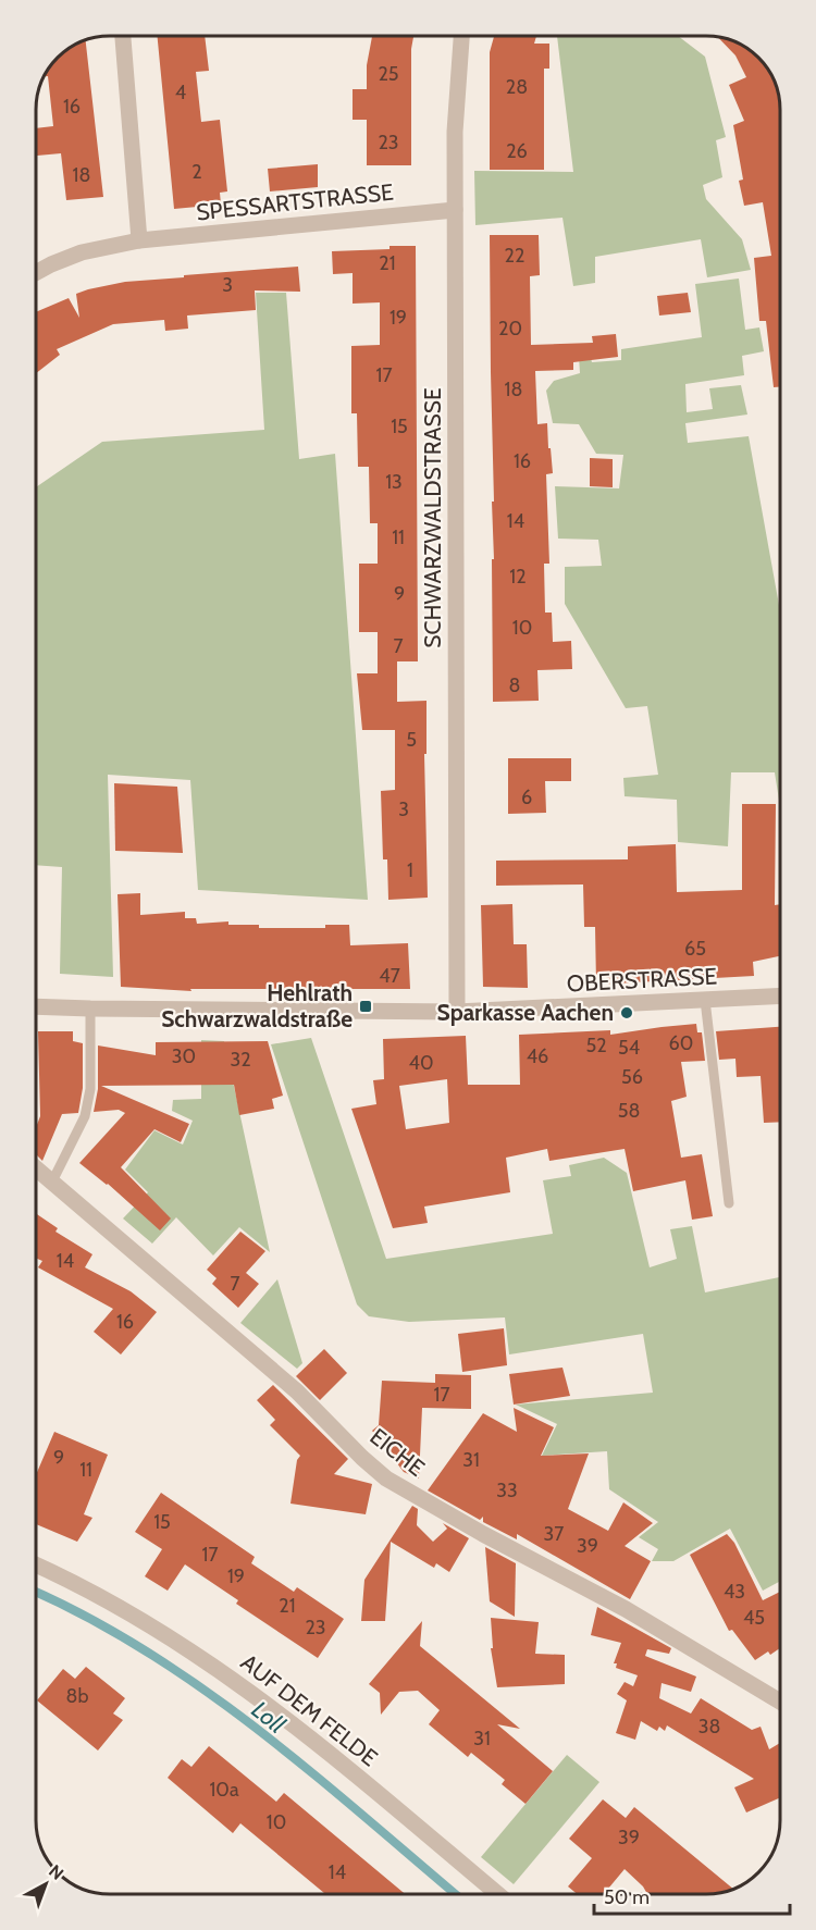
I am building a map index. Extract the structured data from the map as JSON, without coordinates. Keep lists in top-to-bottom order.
{
  "streets": {
    "street": [
      "SPESSARTSTRASSE",
      "SCHWARZWALDSTRASSE",
      "OBERSTRASSE",
      "EICHE",
      "AUF DEM FELDE"
    ]
  },
  "crossings": [
    ["SPESSARTSTRASSE", "SCHWARZWALDSTRASSE"],
    ["SCHWARZWALDSTRASSE", "OBERSTRASSE"]
  ],
  "water": ["Loll"],
  "places": {
    "transit": ["Hehlrath Schwarzwaldstraße"],
    "other": ["Sparkasse Aachen"]
  },
  "house_numbers": [
    "25",
    "28",
    "4",
    "16",
    "23",
    "26",
    "2",
    "18",
    "22",
    "21",
    "3",
    "19",
    "20",
    "17",
    "18",
    "15",
    "16",
    "13",
    "14",
    "11",
    "12",
    "9",
    "10",
    "7",
    "8",
    "5",
    "6",
    "3",
    "1",
    "65",
    "47",
    "60",
    "52",
    "54",
    "30",
    "46",
    "32",
    "40",
    "56",
    "58",
    "14",
    "7",
    "16",
    "17",
    "9",
    "31",
    "11",
    "33",
    "15",
    "37",
    "39",
    "17",
    "19",
    "43",
    "21",
    "45",
    "23",
    "8b",
    "38",
    "31",
    "10a",
    "10",
    "39",
    "14"
  ],
  "scale_bar": "50 m",
  "north": "top right"
}
